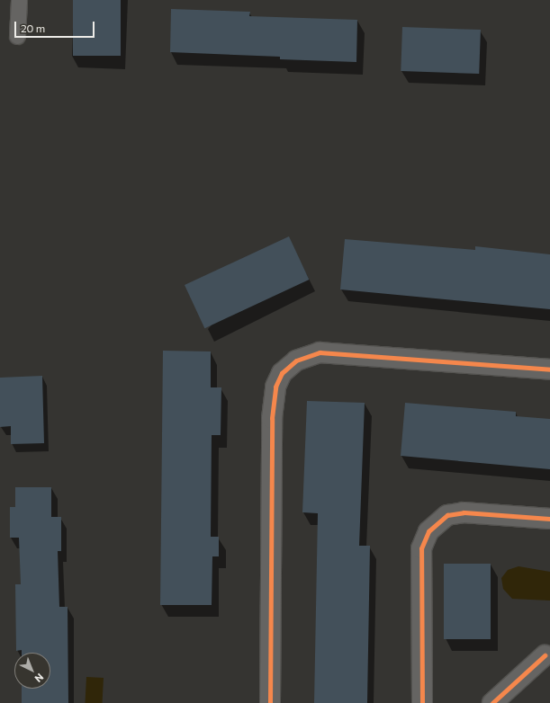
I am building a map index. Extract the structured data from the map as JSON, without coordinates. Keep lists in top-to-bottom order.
{
  "scale_bar": "20 m",
  "north": "bottom right"
}
